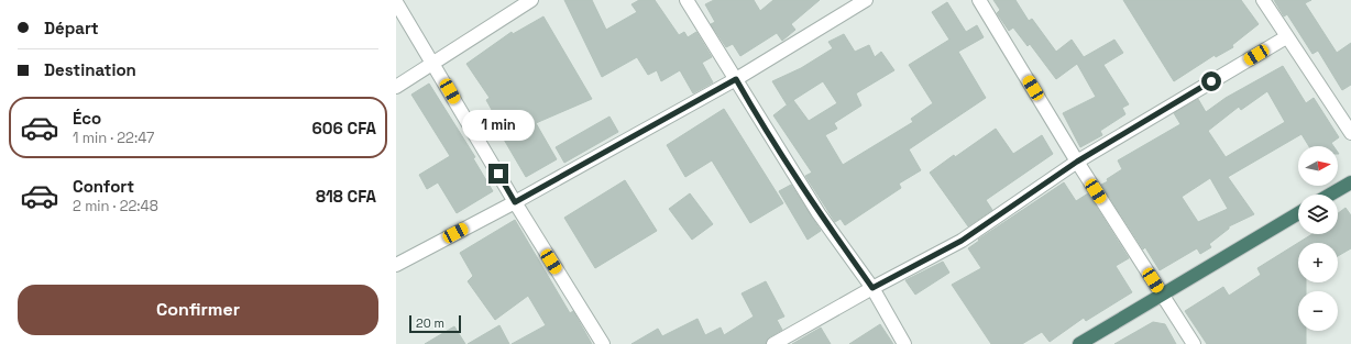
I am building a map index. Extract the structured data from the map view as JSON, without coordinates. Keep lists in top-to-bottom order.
{
  "scale_bar": "20 m",
  "north": "right",
  "page": {
    "banner": ["Départ", "Destination"],
    "list": [
      {
        "name": "Éco",
        "note": "1 min · 22:47",
        "value": "606 CFA"
      },
      {
        "name": "Confort",
        "note": "2 min · 22:48",
        "value": "818 CFA"
      }
    ],
    "bubble": "1 min",
    "map_buttons": ["+", "−"],
    "buttons": "Confirmer",
    "scale": "20 m"
  }
}
